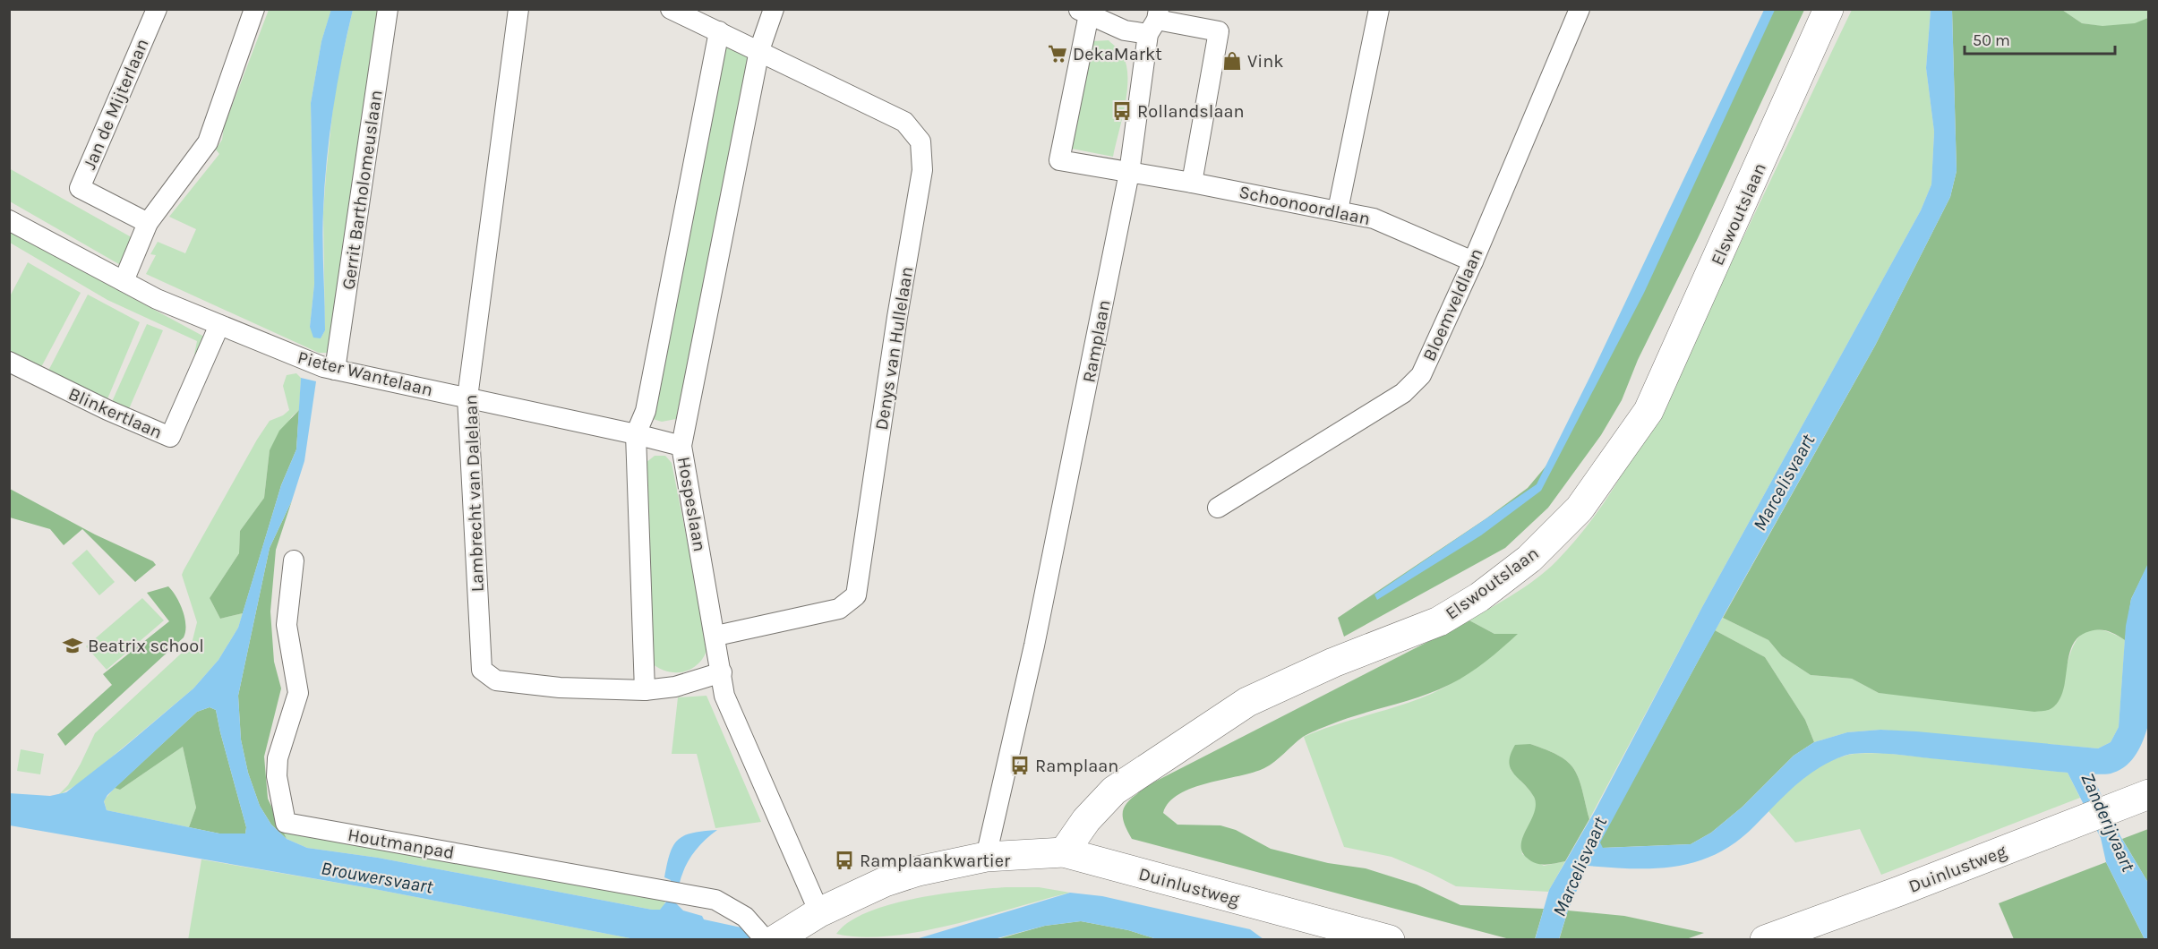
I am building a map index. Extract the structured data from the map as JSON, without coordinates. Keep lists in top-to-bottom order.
{
  "streets": {
    "street": [
      "Jan de Mijterlaan",
      "Gerrit Bartholomeuslaan",
      "Schoonoordlaan",
      "Elswoutslaan",
      "Bloemveldlaan",
      "Ramplaan",
      "Denys van Hullelaan",
      "Pieter Wantelaan",
      "Blinkertlaan",
      "Lambrecht van Dalelaan",
      "Hospeslaan",
      "Houtmanpad",
      "Duinlustweg"
    ]
  },
  "crossings": [
    ["Gerrit Bartholomeuslaan", "Pieter Wantelaan"],
    ["Schoonoordlaan", "Bloemveldlaan"],
    ["Schoonoordlaan", "Ramplaan"],
    ["Elswoutslaan", "Duinlustweg"],
    ["Ramplaan", "Duinlustweg"],
    ["Denys van Hullelaan", "Hospeslaan"],
    ["Pieter Wantelaan", "Blinkertlaan"],
    ["Pieter Wantelaan", "Lambrecht van Dalelaan"],
    ["Pieter Wantelaan", "Hospeslaan"],
    ["Lambrecht van Dalelaan", "Hospeslaan"],
    ["Hospeslaan", "Duinlustweg"],
    ["Houtmanpad", "Duinlustweg"]
  ],
  "water": ["Marcelisvaart", "Zanderijvaart", "Brouwersvaart"],
  "places": {
    "supermarket": ["DekaMarkt"],
    "shop": ["Vink"],
    "bus stop": ["Rollandslaan", "Ramplaan", "Ramplaankwartier"],
    "school or university": ["Beatrix school"]
  },
  "scale_bar": "50 m"
}
